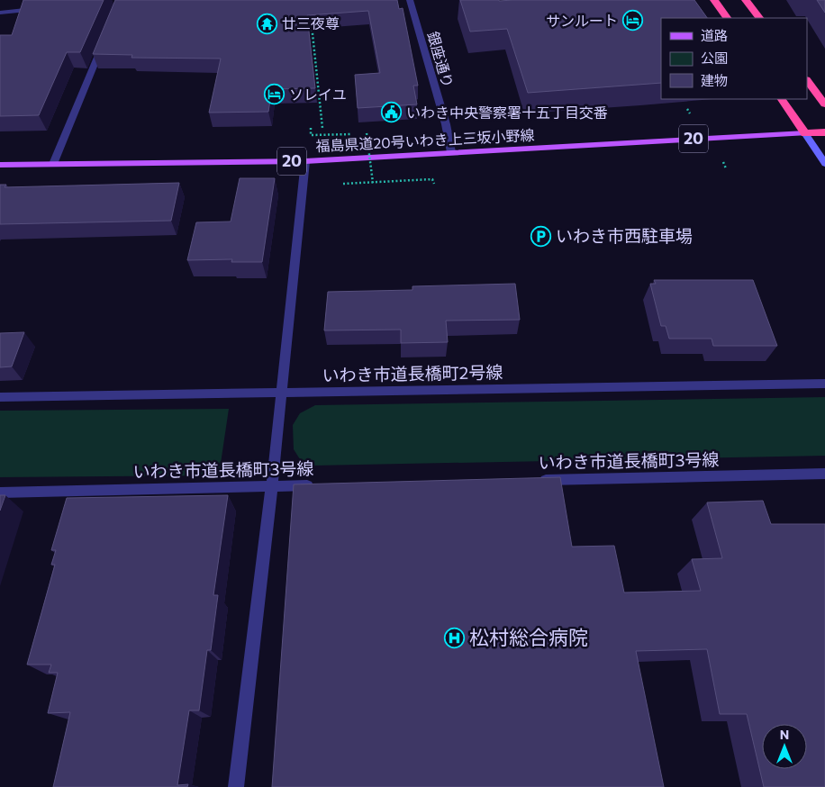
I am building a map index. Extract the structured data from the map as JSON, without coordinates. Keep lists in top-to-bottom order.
{
  "streets": {
    "main road": ["20", "福島県道20号いわき上三坂小野線"],
    "street": ["銀座通り", "いわき市道長橋町2号線", "いわき市道長橋町3号線"]
  },
  "crossings": [
    ["銀座通り", "福島県道20号いわき上三坂小野線"]
  ],
  "places": {
    "hotel": ["サンルート", "ソレイユ"],
    "temple": ["廿三夜尊"],
    "public building": ["いわき中央警察署十五丁目交番"],
    "parking": ["いわき市西駐車場"],
    "hospital": ["松村総合病院"]
  },
  "legend": ["道路", "公園", "建物"],
  "north": "top"
}
